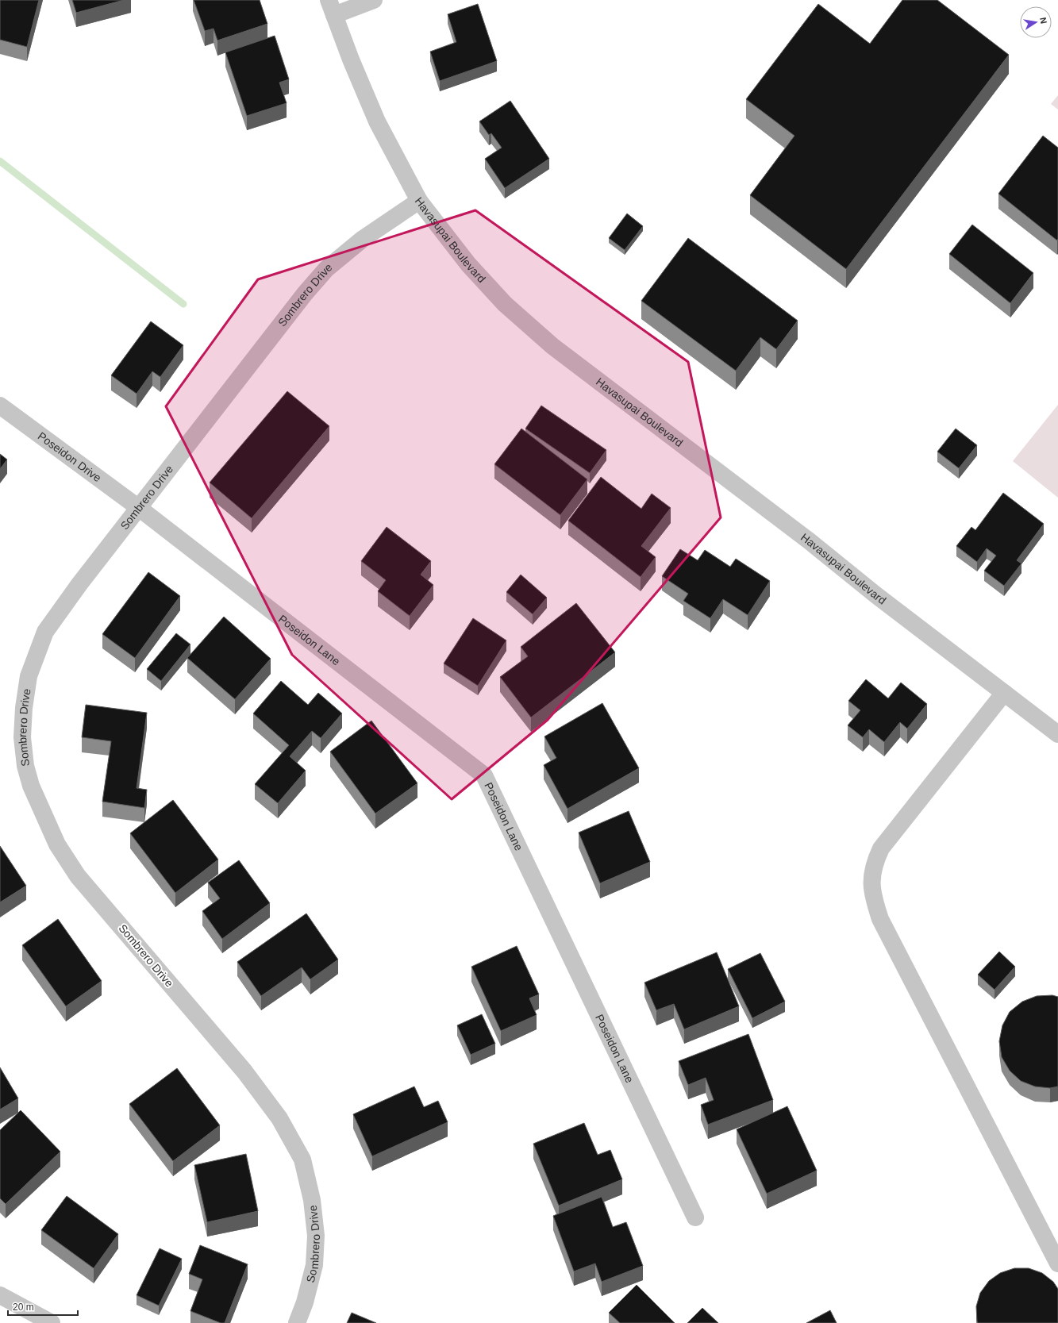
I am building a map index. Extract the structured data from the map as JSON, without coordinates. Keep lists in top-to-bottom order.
{
  "streets": {
    "street": [
      "Havasupai Boulevard",
      "Sombrero Drive",
      "Poseidon Drive",
      "Poseidon Lane"
    ]
  },
  "crossings": [
    ["Havasupai Boulevard", "Sombrero Drive"],
    ["Sombrero Drive", "Poseidon Drive"],
    ["Sombrero Drive", "Poseidon Lane"],
    ["Poseidon Drive", "Poseidon Lane"]
  ],
  "scale_bar": "20 m",
  "north": "right"
}
